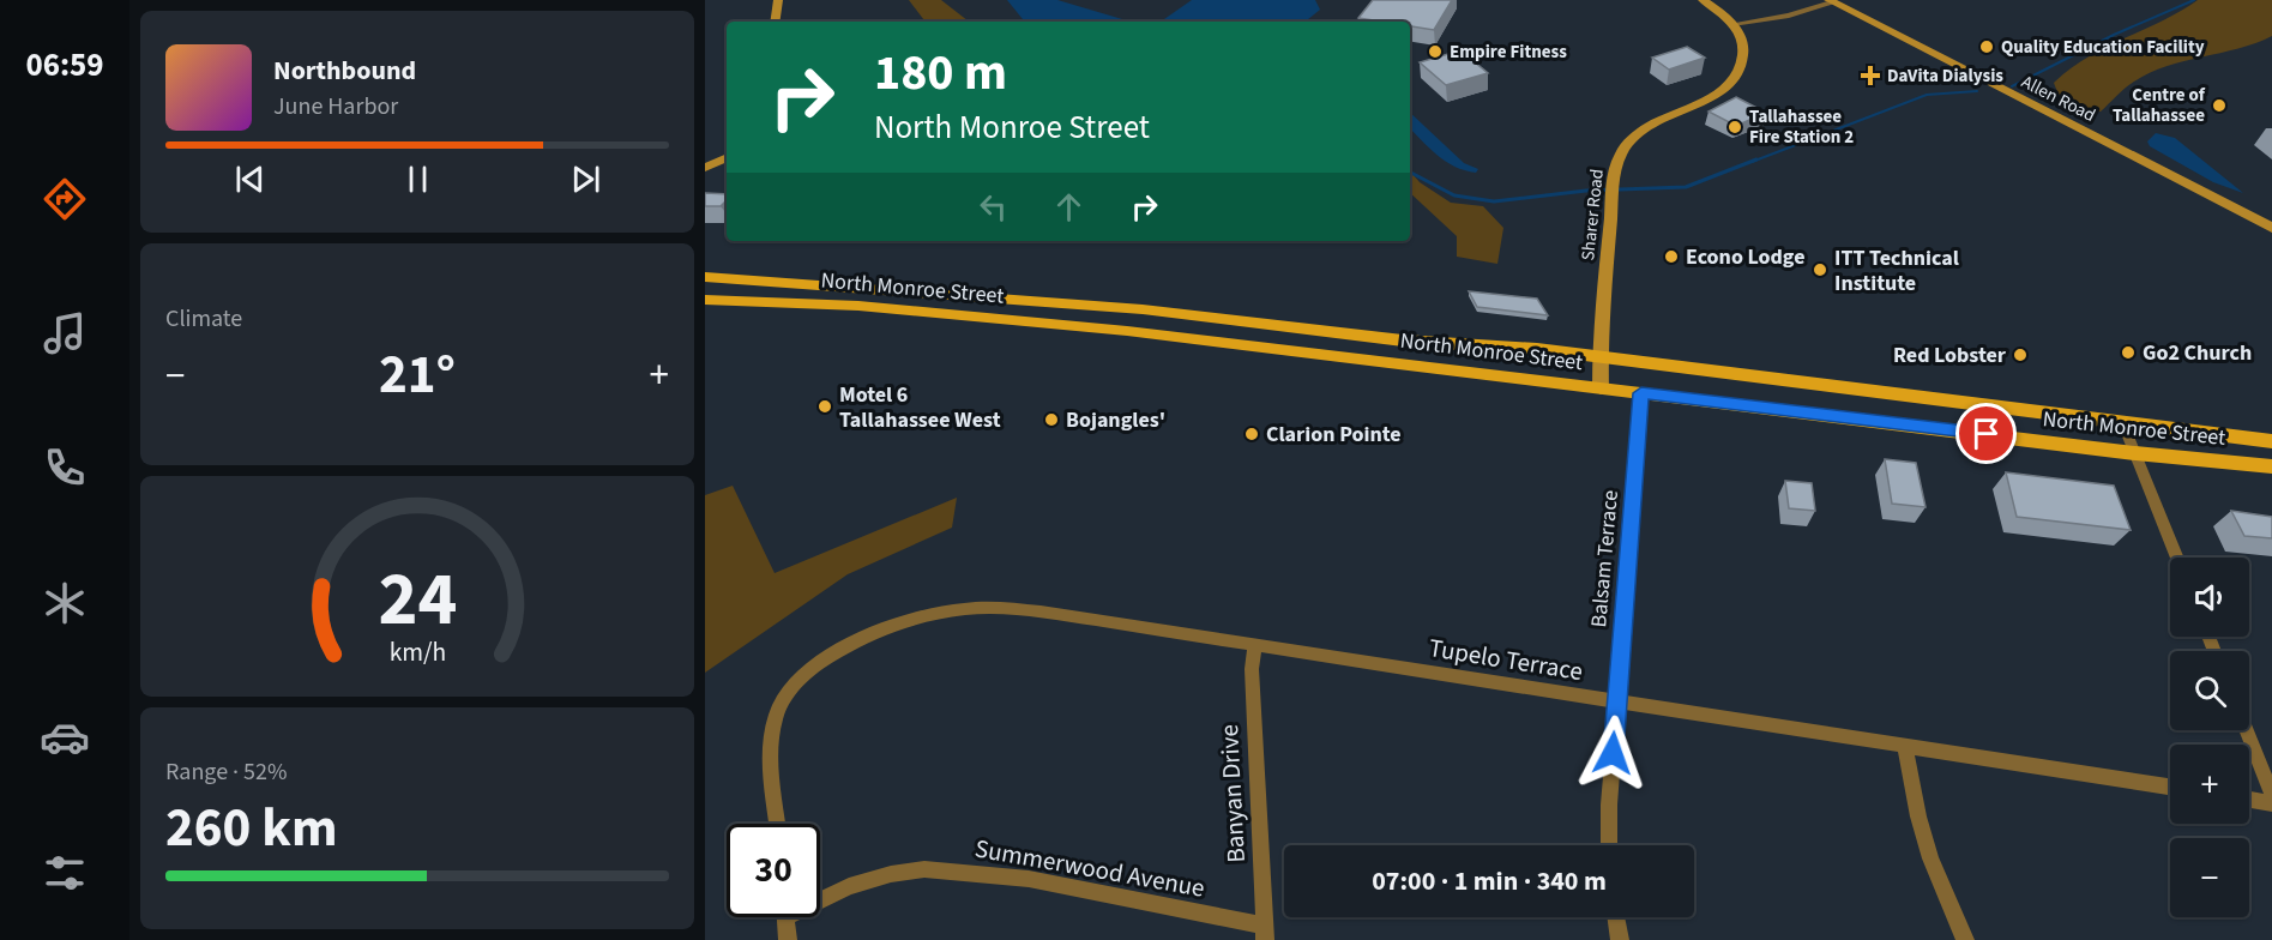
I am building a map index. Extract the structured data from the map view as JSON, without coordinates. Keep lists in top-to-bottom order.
{
  "streets": {
    "main road": ["North Monroe Street"],
    "street": [
      "Allen Road",
      "Sharer Road",
      "Balsam Terrace",
      "Tupelo Terrace",
      "Banyan Drive",
      "Summerwood Avenue"
    ]
  },
  "crossings": [
    ["Sharer Road", "North Monroe Street"],
    ["North Monroe Street", "Balsam Terrace"],
    ["Balsam Terrace", "Tupelo Terrace"],
    ["Tupelo Terrace", "Banyan Drive"],
    ["Banyan Drive", "Summerwood Avenue"]
  ],
  "places": {
    "other": [
      "Quality Education Facility",
      "Empire Fitness",
      "Centre of Tallahassee",
      "Tallahassee Fire Station 2",
      "Econo Lodge",
      "ITT Technical Institute",
      "Go2 Church",
      "Red Lobster",
      "Motel 6 Tallahassee West",
      "Bojangles'",
      "Clarion Pointe"
    ],
    "health": ["DaVita Dialysis"]
  },
  "page": {
    "tabs": "06:59",
    "turn": ["180 m", "North Monroe Street"],
    "song": ["Northbound", "June Harbor"],
    "tile": [
      "Climate",
      ["Range · 52%", "260 km"]
    ],
    "heat": ["−", "21°", "+"],
    "map_buttons": ["+", "−"],
    "limit": "30",
    "trip": "07:00 · 1 min · 340 m",
    "gauge": ["24", "km/h"]
  }
}
